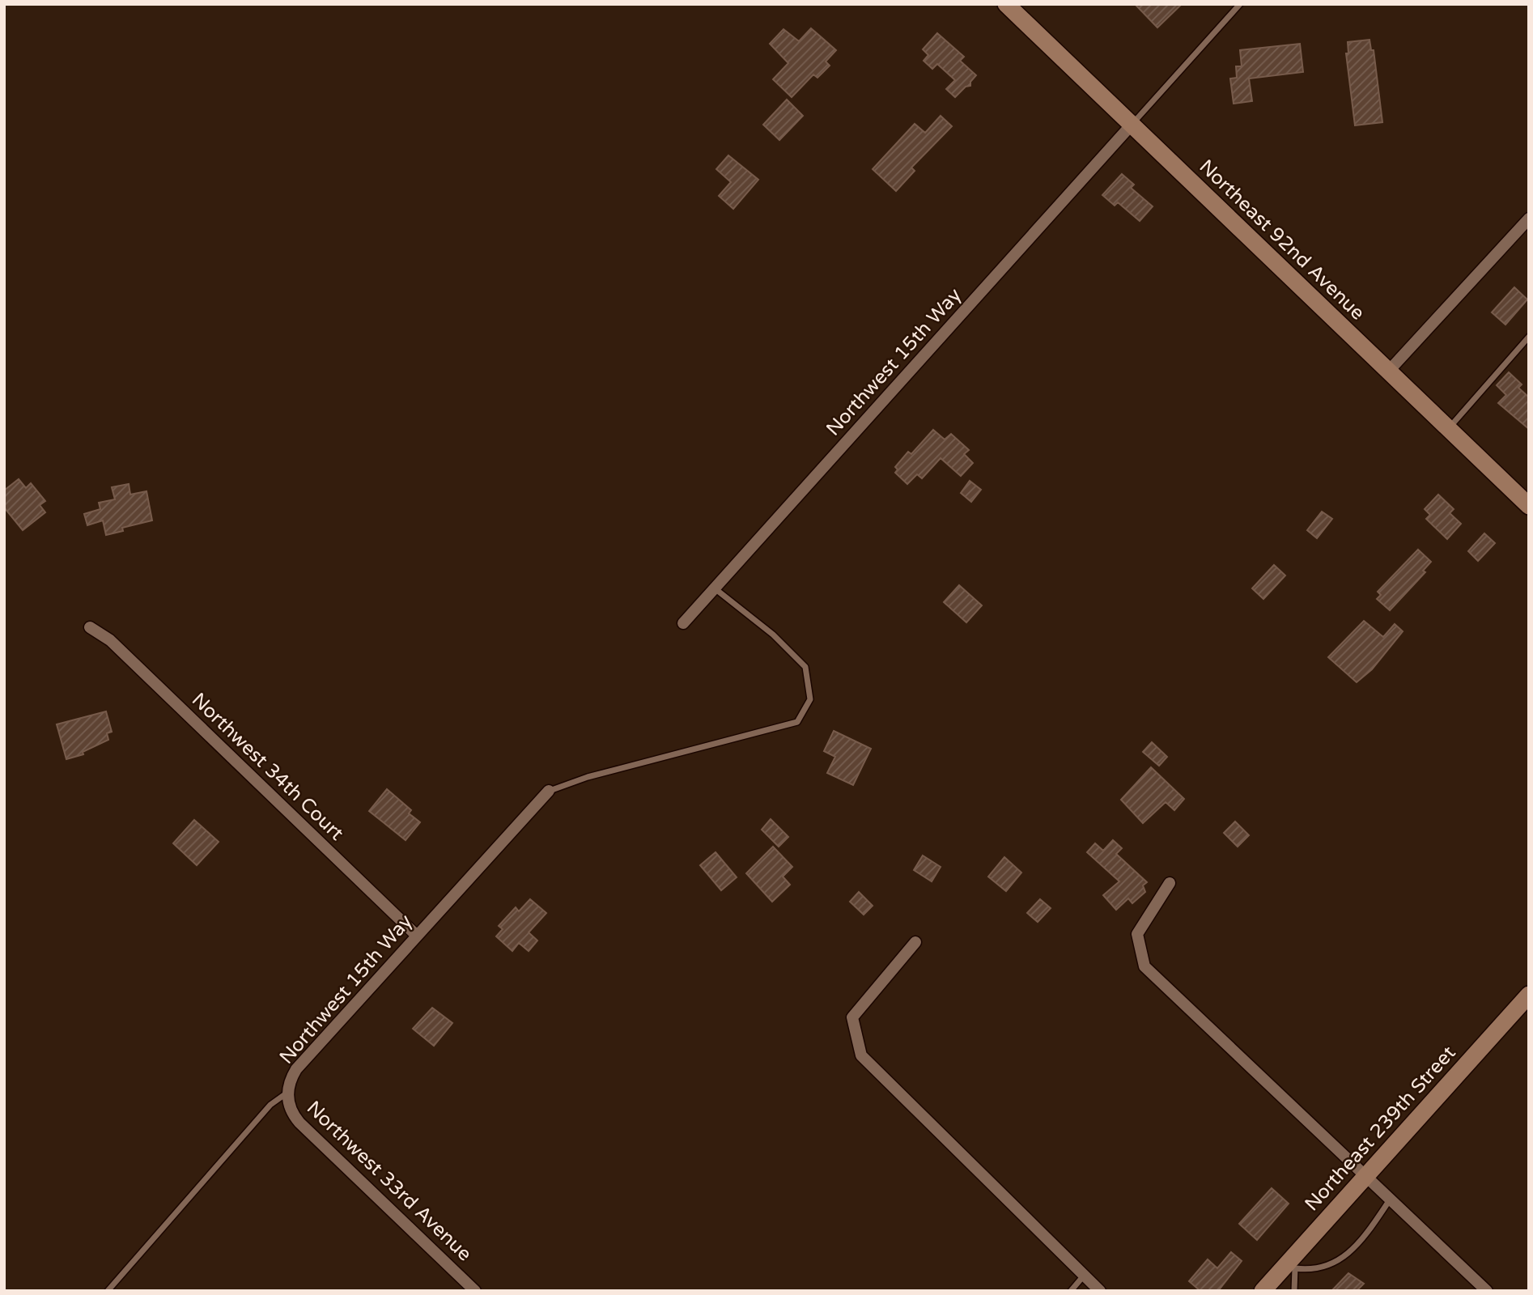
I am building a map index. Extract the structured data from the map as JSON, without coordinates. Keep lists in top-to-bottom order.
{
  "streets": {
    "street": [
      "Northeast 92nd Avenue",
      "Northwest 15th Way",
      "Northwest 34th Court",
      "Northeast 239th Street",
      "Northwest 33rd Avenue"
    ]
  },
  "crossings": [
    ["Northeast 92nd Avenue", "Northwest 15th Way"],
    ["Northwest 15th Way", "Northwest 34th Court"],
    ["Northwest 15th Way", "Northwest 33rd Avenue"]
  ]
}
